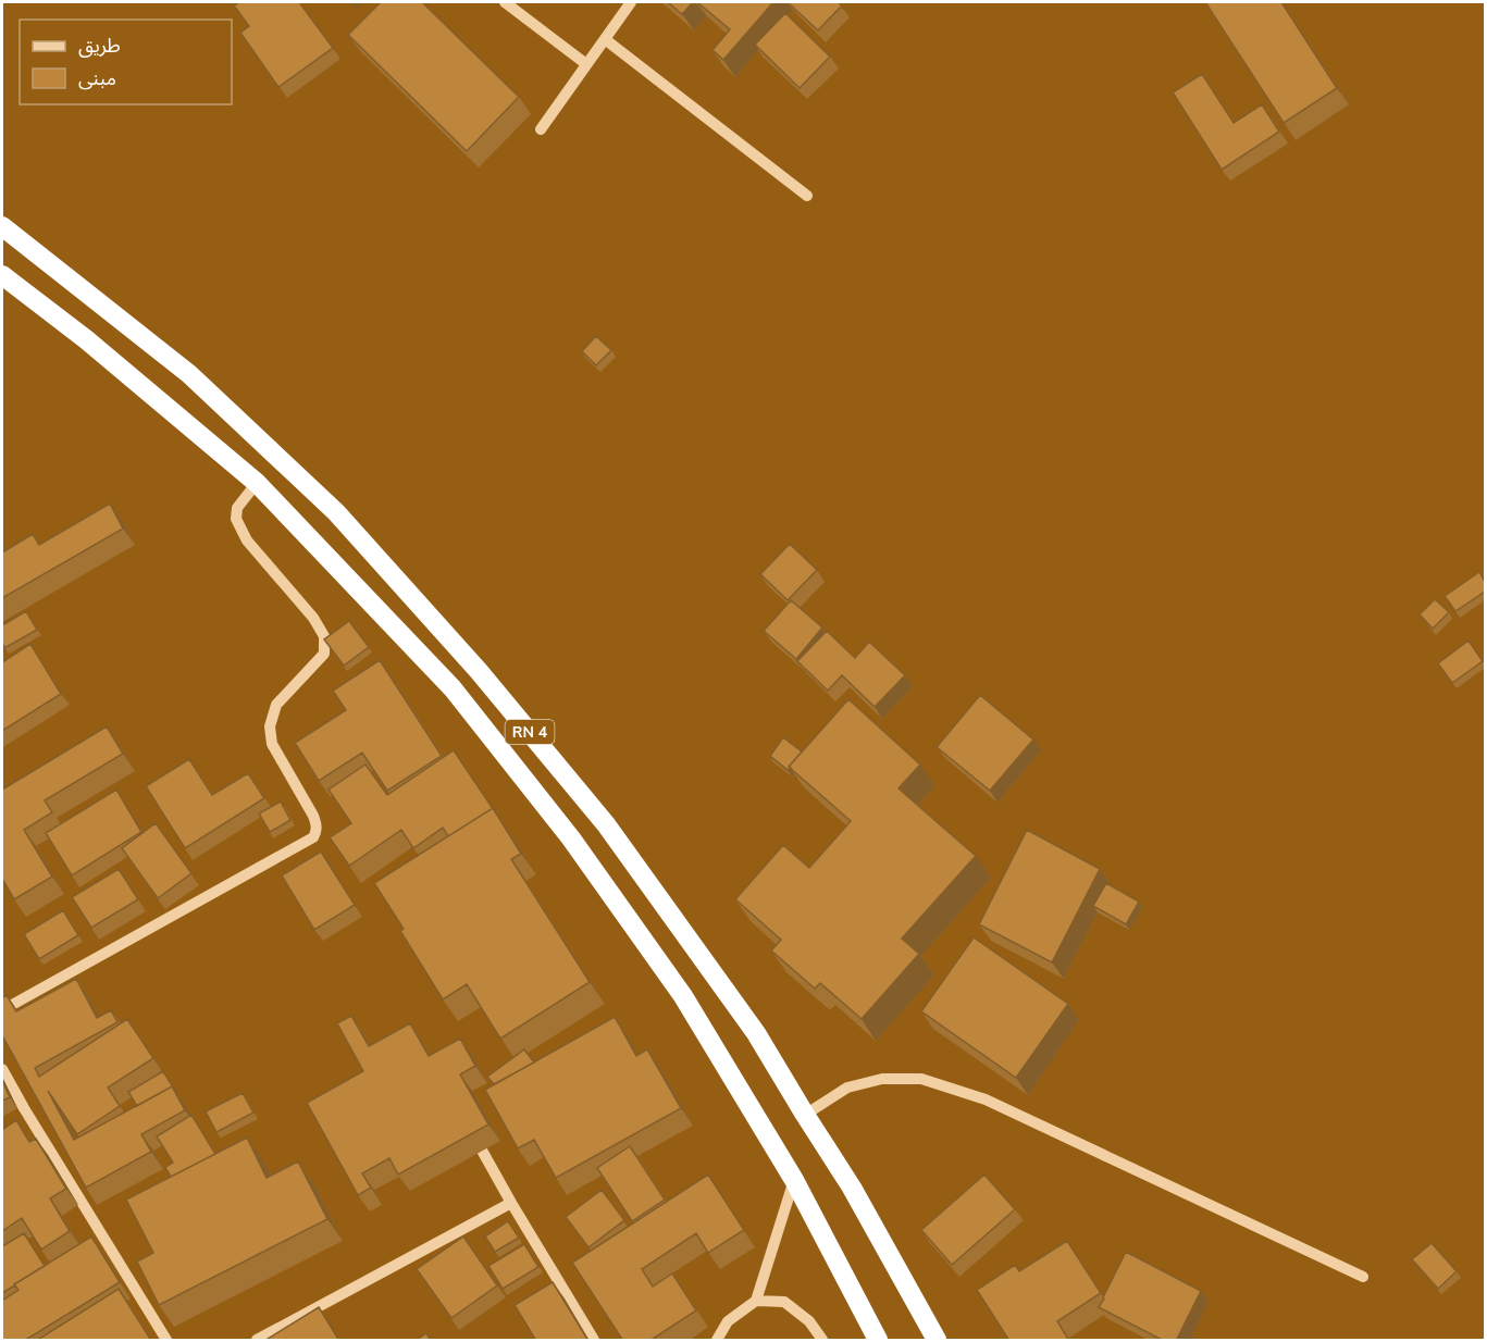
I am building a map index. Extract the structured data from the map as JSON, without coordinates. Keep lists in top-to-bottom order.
{
  "streets": {
    "highway": ["RN 4"]
  },
  "legend": ["طريق", "مبنى"]
}
